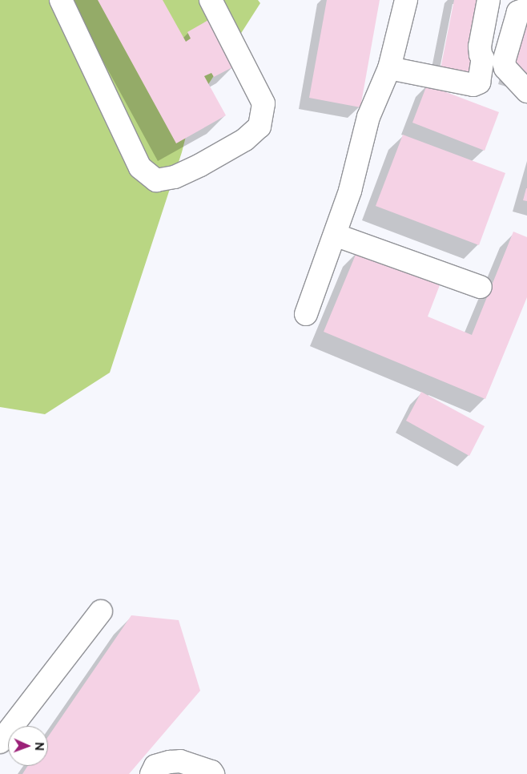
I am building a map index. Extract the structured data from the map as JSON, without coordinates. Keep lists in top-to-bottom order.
{
  "north": "right"
}
